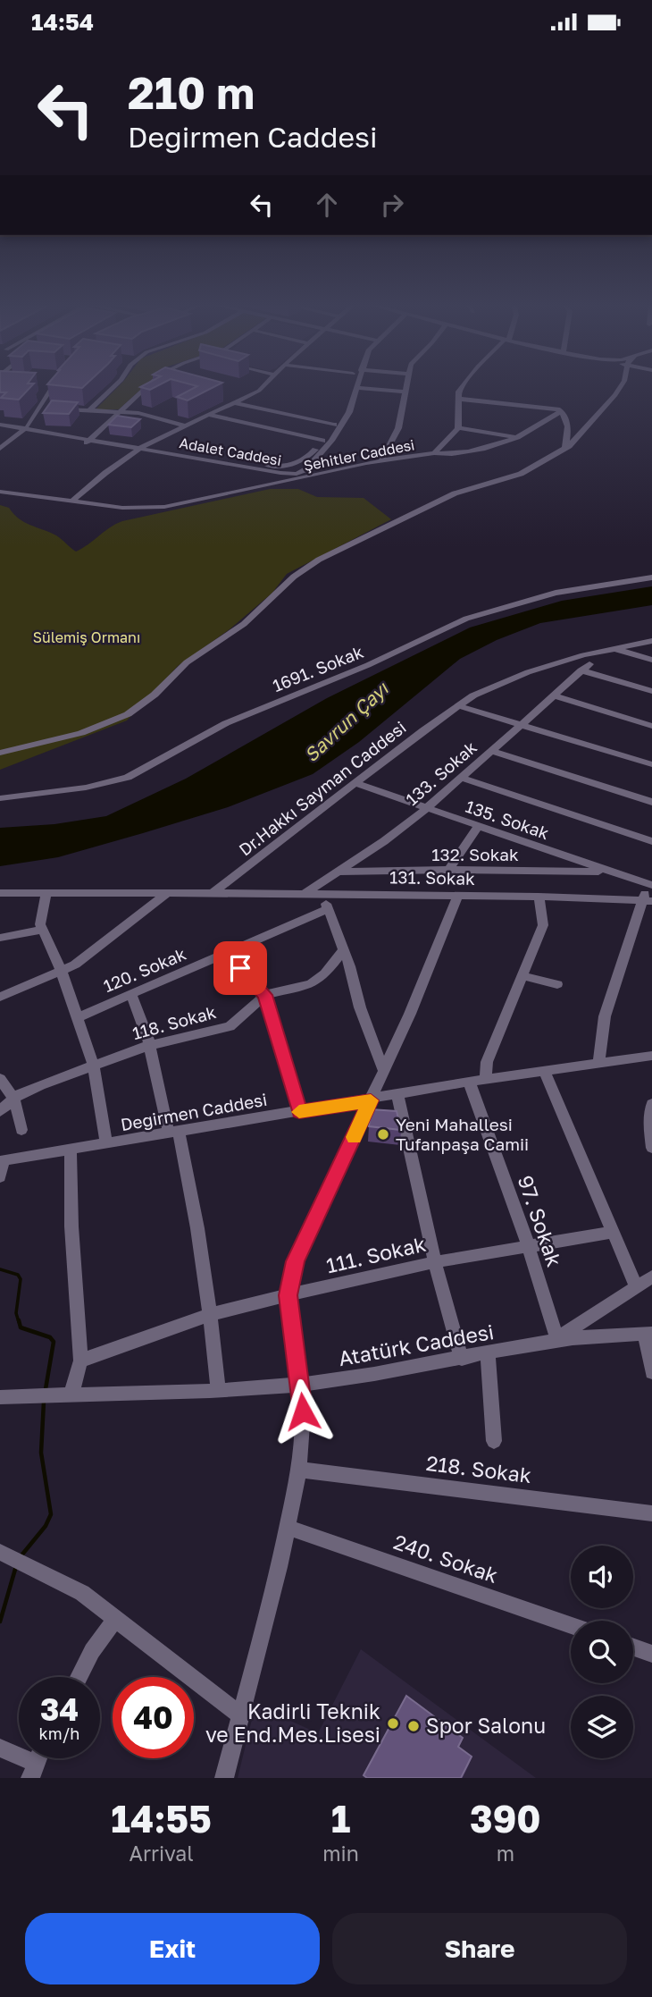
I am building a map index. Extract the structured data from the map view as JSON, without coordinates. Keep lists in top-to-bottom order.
{
  "streets": {
    "street": [
      "Adalet Caddesi",
      "Şehitler Caddesi",
      "1691. Sokak",
      "133. Sokak",
      "Dr.Hakkı Sayman Caddesi",
      "135. Sokak",
      "132. Sokak",
      "131. Sokak",
      "120. Sokak",
      "118. Sokak",
      "Değirmen Caddesi",
      "97. Sokak",
      "111. Sokak",
      "Atatürk Caddesi",
      "218. Sokak",
      "240. Sokak"
    ]
  },
  "crossings": [
    ["133. Sokak", "135. Sokak"],
    ["133. Sokak", "132. Sokak"],
    ["133. Sokak", "131. Sokak"],
    ["Dr.Hakkı Sayman Caddesi", "135. Sokak"],
    ["Dr.Hakkı Sayman Caddesi", "131. Sokak"],
    ["135. Sokak", "132. Sokak"],
    ["Değirmen Caddesi", "97. Sokak"],
    ["97. Sokak", "111. Sokak"],
    ["97. Sokak", "Atatürk Caddesi"]
  ],
  "water": ["Savrun Çayı"],
  "parks": ["Sülemiş Ormanı"],
  "places": ["Yeni Mahallesi Tufanpaşa Camii", "Kadirli Teknik ve End.Mes.Lisesi", "Spor Salonu"],
  "page": {
    "status": "14:54",
    "turn": ["210 m", "Değirmen Caddesi"],
    "speed": "34 km/h",
    "limit": "40",
    "eta": [
      "14:55",
      "Arrival",
      "1",
      "min",
      "390",
      "m"
    ],
    "buttons": ["Exit", "Share"]
  }
}
